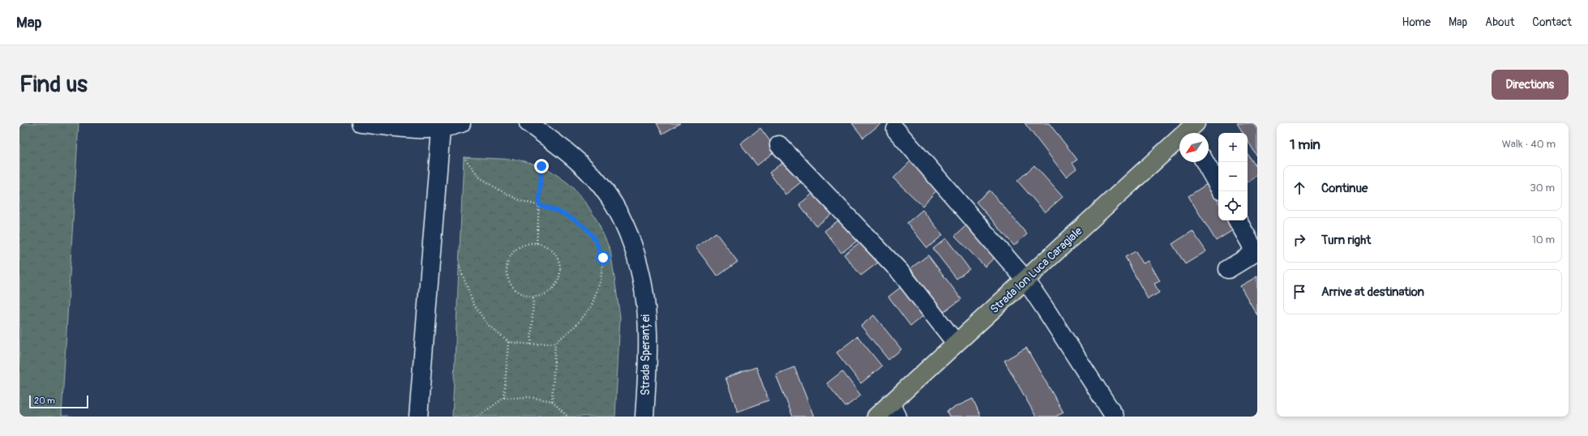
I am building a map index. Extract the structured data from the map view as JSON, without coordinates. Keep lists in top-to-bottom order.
{
  "streets": {
    "main road": ["Strada Ion Luca Caragiale"],
    "street": ["Strada Speranței"]
  },
  "scale_bar": "20 m",
  "north": "bottom left",
  "page": {
    "header": "Map",
    "nav": [
      "Home",
      "Map",
      "About",
      "Contact"
    ],
    "buttons": "Directions",
    "title": "Find us",
    "heading": ["1 min", "Walk · 40 m"],
    "map_buttons": ["+", "−"],
    "list": [
      ["Continue", "30 m"],
      ["Turn right", "10 m"],
      "Arrive at destination"
    ],
    "scale": "20 m"
  }
}
